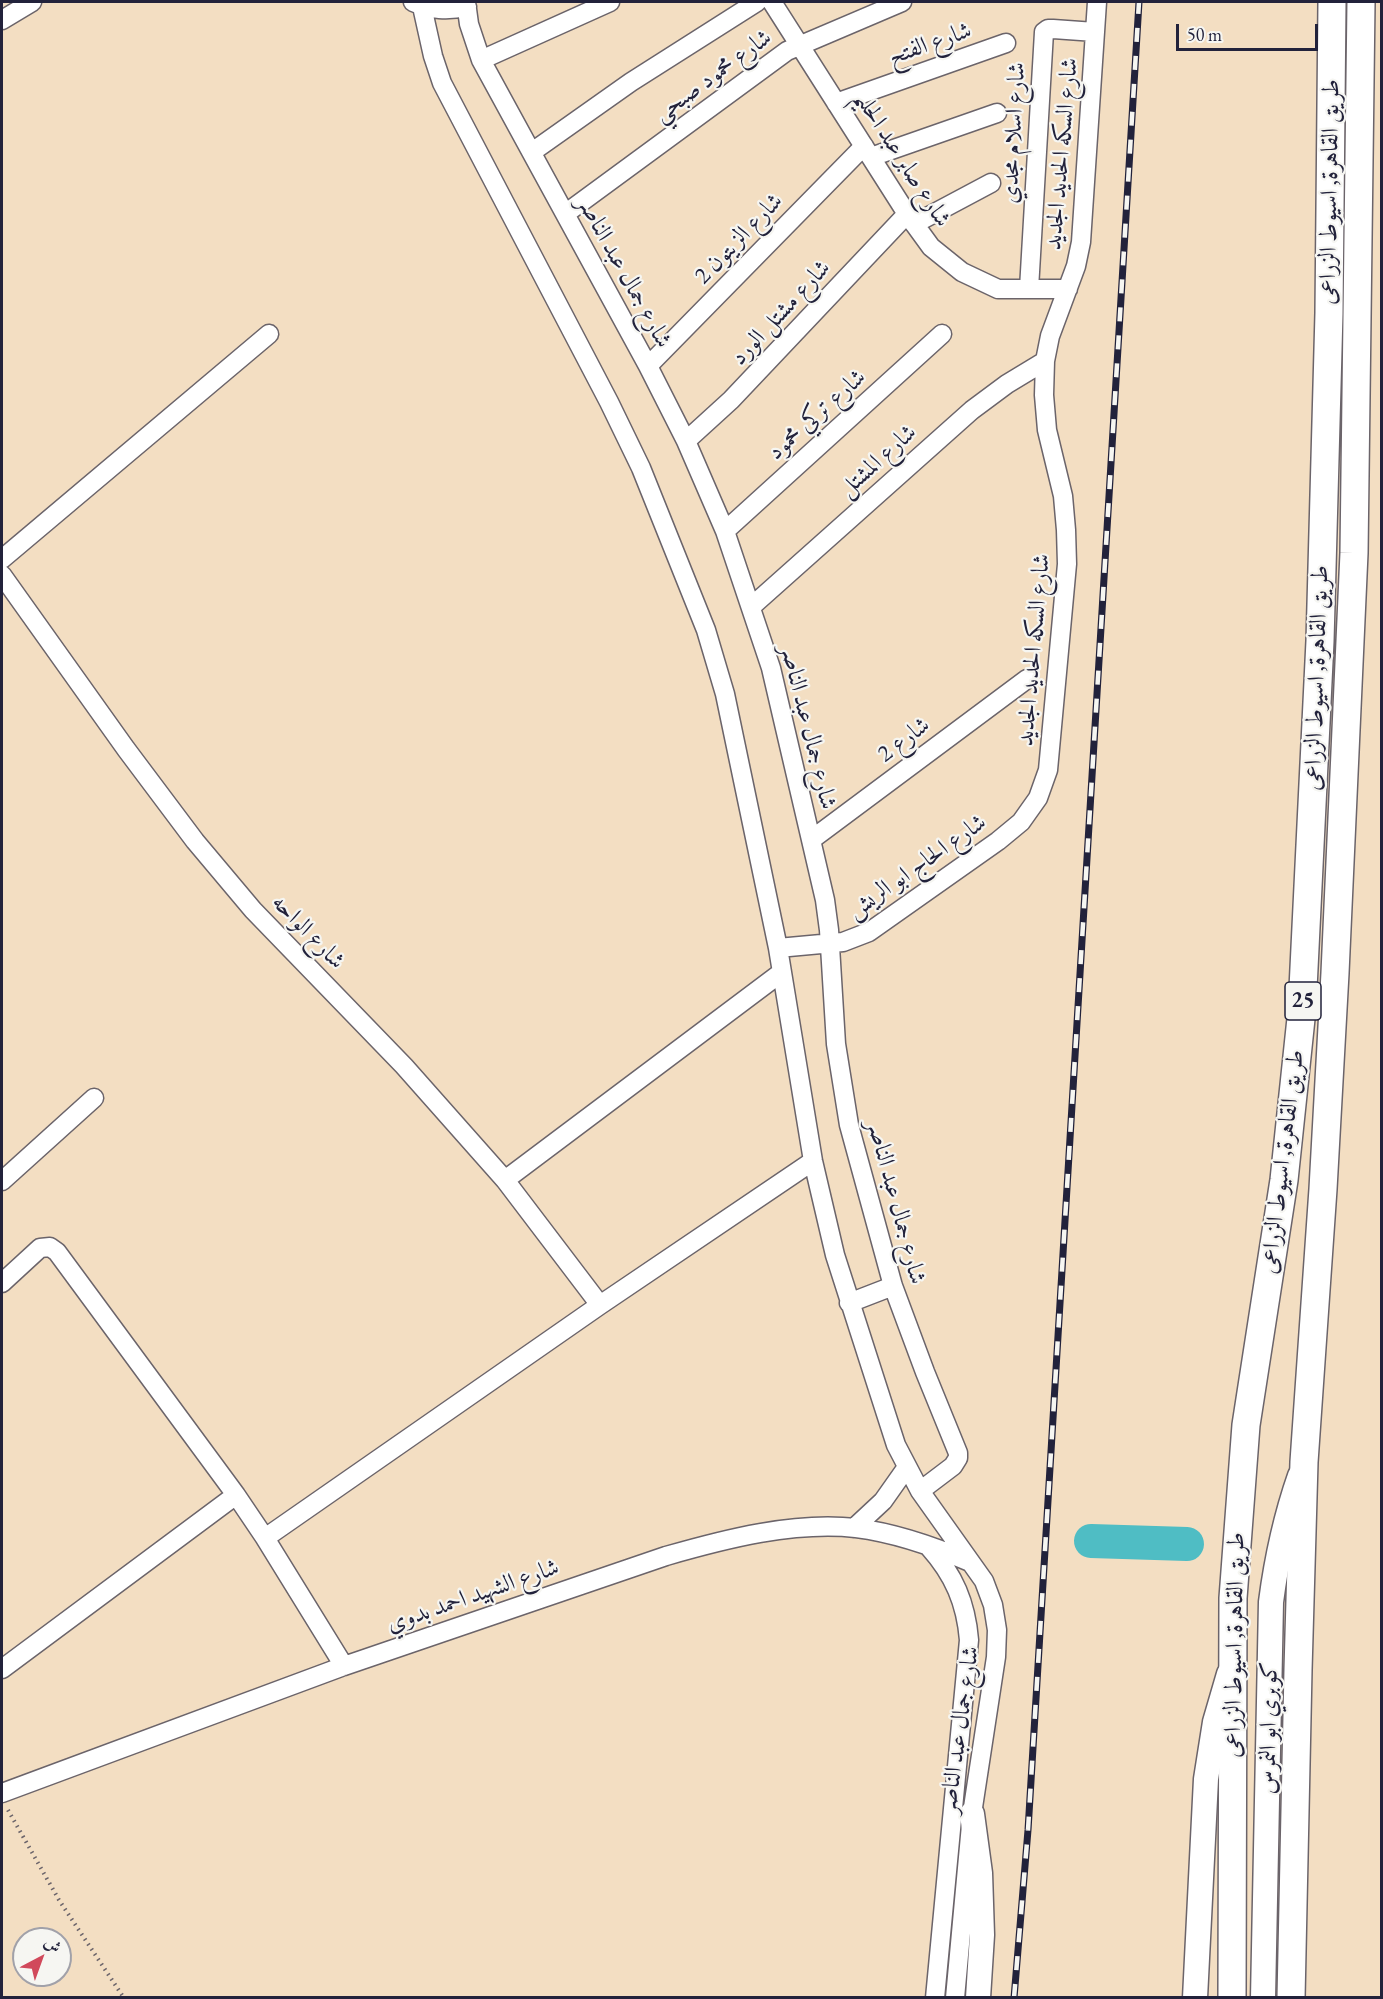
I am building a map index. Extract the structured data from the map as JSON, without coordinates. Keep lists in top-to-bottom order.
{
  "streets": {
    "highway": ["طريق القاهرة, اسيوط الزراعى", "25"],
    "main road": ["كوبري ابو النمرس"],
    "street": [
      "شارع الفتح",
      "شارع محمود صبحي",
      "شارع اسلام مجدي",
      "شارع السكه الحديد الجديد",
      "شارع صابر عبد الحليم",
      "شارع الزيتون 2",
      "شارع جمال عبد الناصر",
      "شارع مشتل الورد",
      "شارع تركي محمود",
      "شارع المشتل",
      "شارع 2",
      "شارع الحاج ابو الريش",
      "شارع الواحه",
      "شارع الشهيد احمد بدوي"
    ]
  },
  "crossings": [
    ["شارع الفتح", "شارع صابر عبد الحليم"],
    ["شارع محمود صبحي", "شارع صابر عبد الحليم"],
    ["شارع محمود صبحي", "شارع جمال عبد الناصر"],
    ["شارع اسلام مجدي", "شارع السكه الحديد الجديد"],
    ["شارع اسلام مجدي", "شارع صابر عبد الحليم"],
    ["شارع السكه الحديد الجديد", "شارع صابر عبد الحليم"],
    ["شارع السكه الحديد الجديد", "شارع المشتل"],
    ["شارع السكه الحديد الجديد", "شارع الحاج ابو الريش"],
    ["شارع صابر عبد الحليم", "شارع الزيتون 2"],
    ["شارع صابر عبد الحليم", "شارع مشتل الورد"],
    ["طريق القاهرة, اسيوط الزراعى", "كوبري ابو النمرس"],
    ["شارع الزيتون 2", "شارع جمال عبد الناصر"],
    ["شارع جمال عبد الناصر", "شارع مشتل الورد"],
    ["شارع جمال عبد الناصر", "شارع تركي محمود"],
    ["شارع جمال عبد الناصر", "شارع المشتل"],
    ["شارع جمال عبد الناصر", "شارع 2"],
    ["شارع جمال عبد الناصر", "شارع الحاج ابو الريش"],
    ["شارع جمال عبد الناصر", "شارع الشهيد احمد بدوي"]
  ],
  "scale_bar": "50 m",
  "north": "top right"
}
